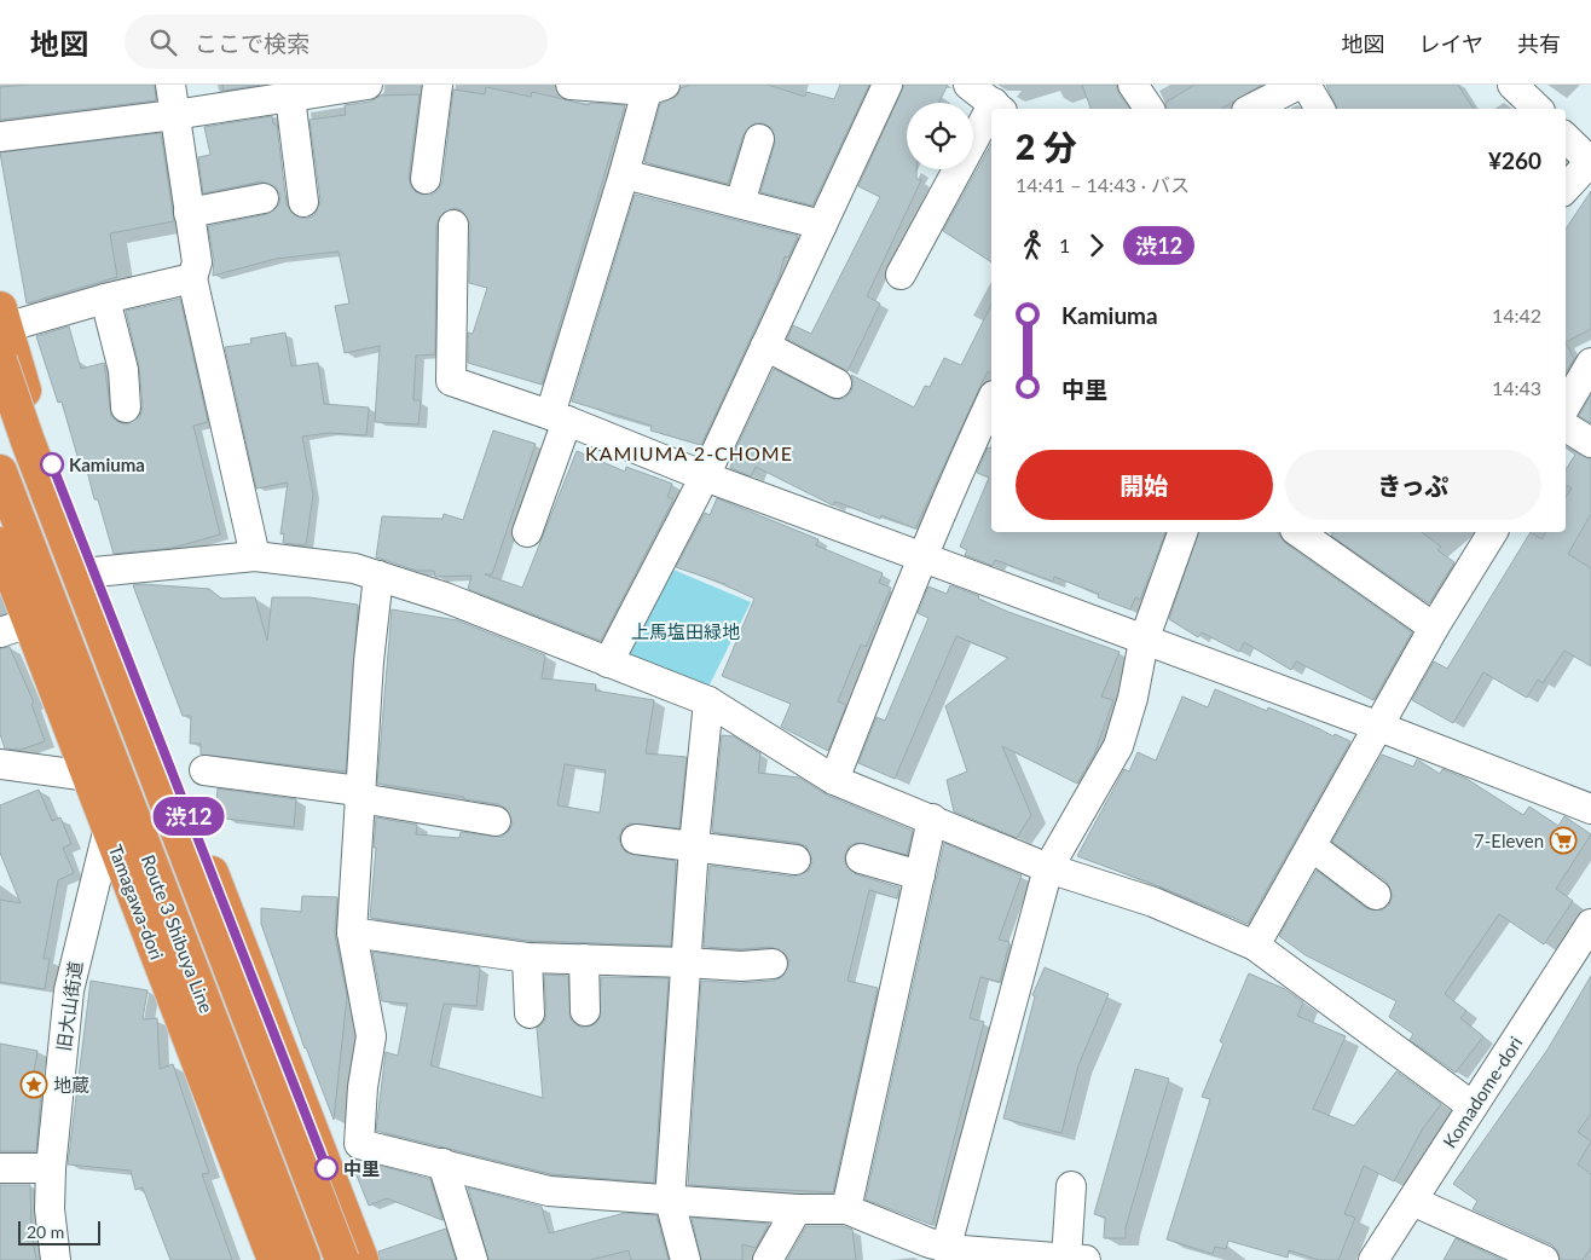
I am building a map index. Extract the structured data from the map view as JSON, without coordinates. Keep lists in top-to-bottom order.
{
  "streets": {
    "highway": ["Tamagawa-dori", "Route 3 Shibuya Line"],
    "street": ["旧大山街道", "Komadome-dori"]
  },
  "crossings": [
    ["Tamagawa-dori", "旧大山街道"]
  ],
  "districts": ["KAMIUMA 2-CHOME"],
  "parks": ["上馬塩田緑地"],
  "places": {
    "other": ["Kamiuma", "中里"],
    "supermarket": ["7-Eleven"],
    "place": ["地蔵"]
  },
  "lines": ["bus line 渋12"],
  "scale_bar": "20 m",
  "page": {
    "header": "地図",
    "search": "ここで検索",
    "nav": ["地図", "レイヤ", "共有"],
    "on_map": "渋12",
    "heading": ["2 分", "14:41 – 14:43 · バス", "¥260"],
    "legs": ["1", "渋12"],
    "list": [
      {
        "name": "Kamiuma",
        "value": "14:42"
      },
      {
        "name": "中里",
        "value": "14:43"
      }
    ],
    "buttons": ["開始", "きっぷ"],
    "scale": "20 m"
  }
}
